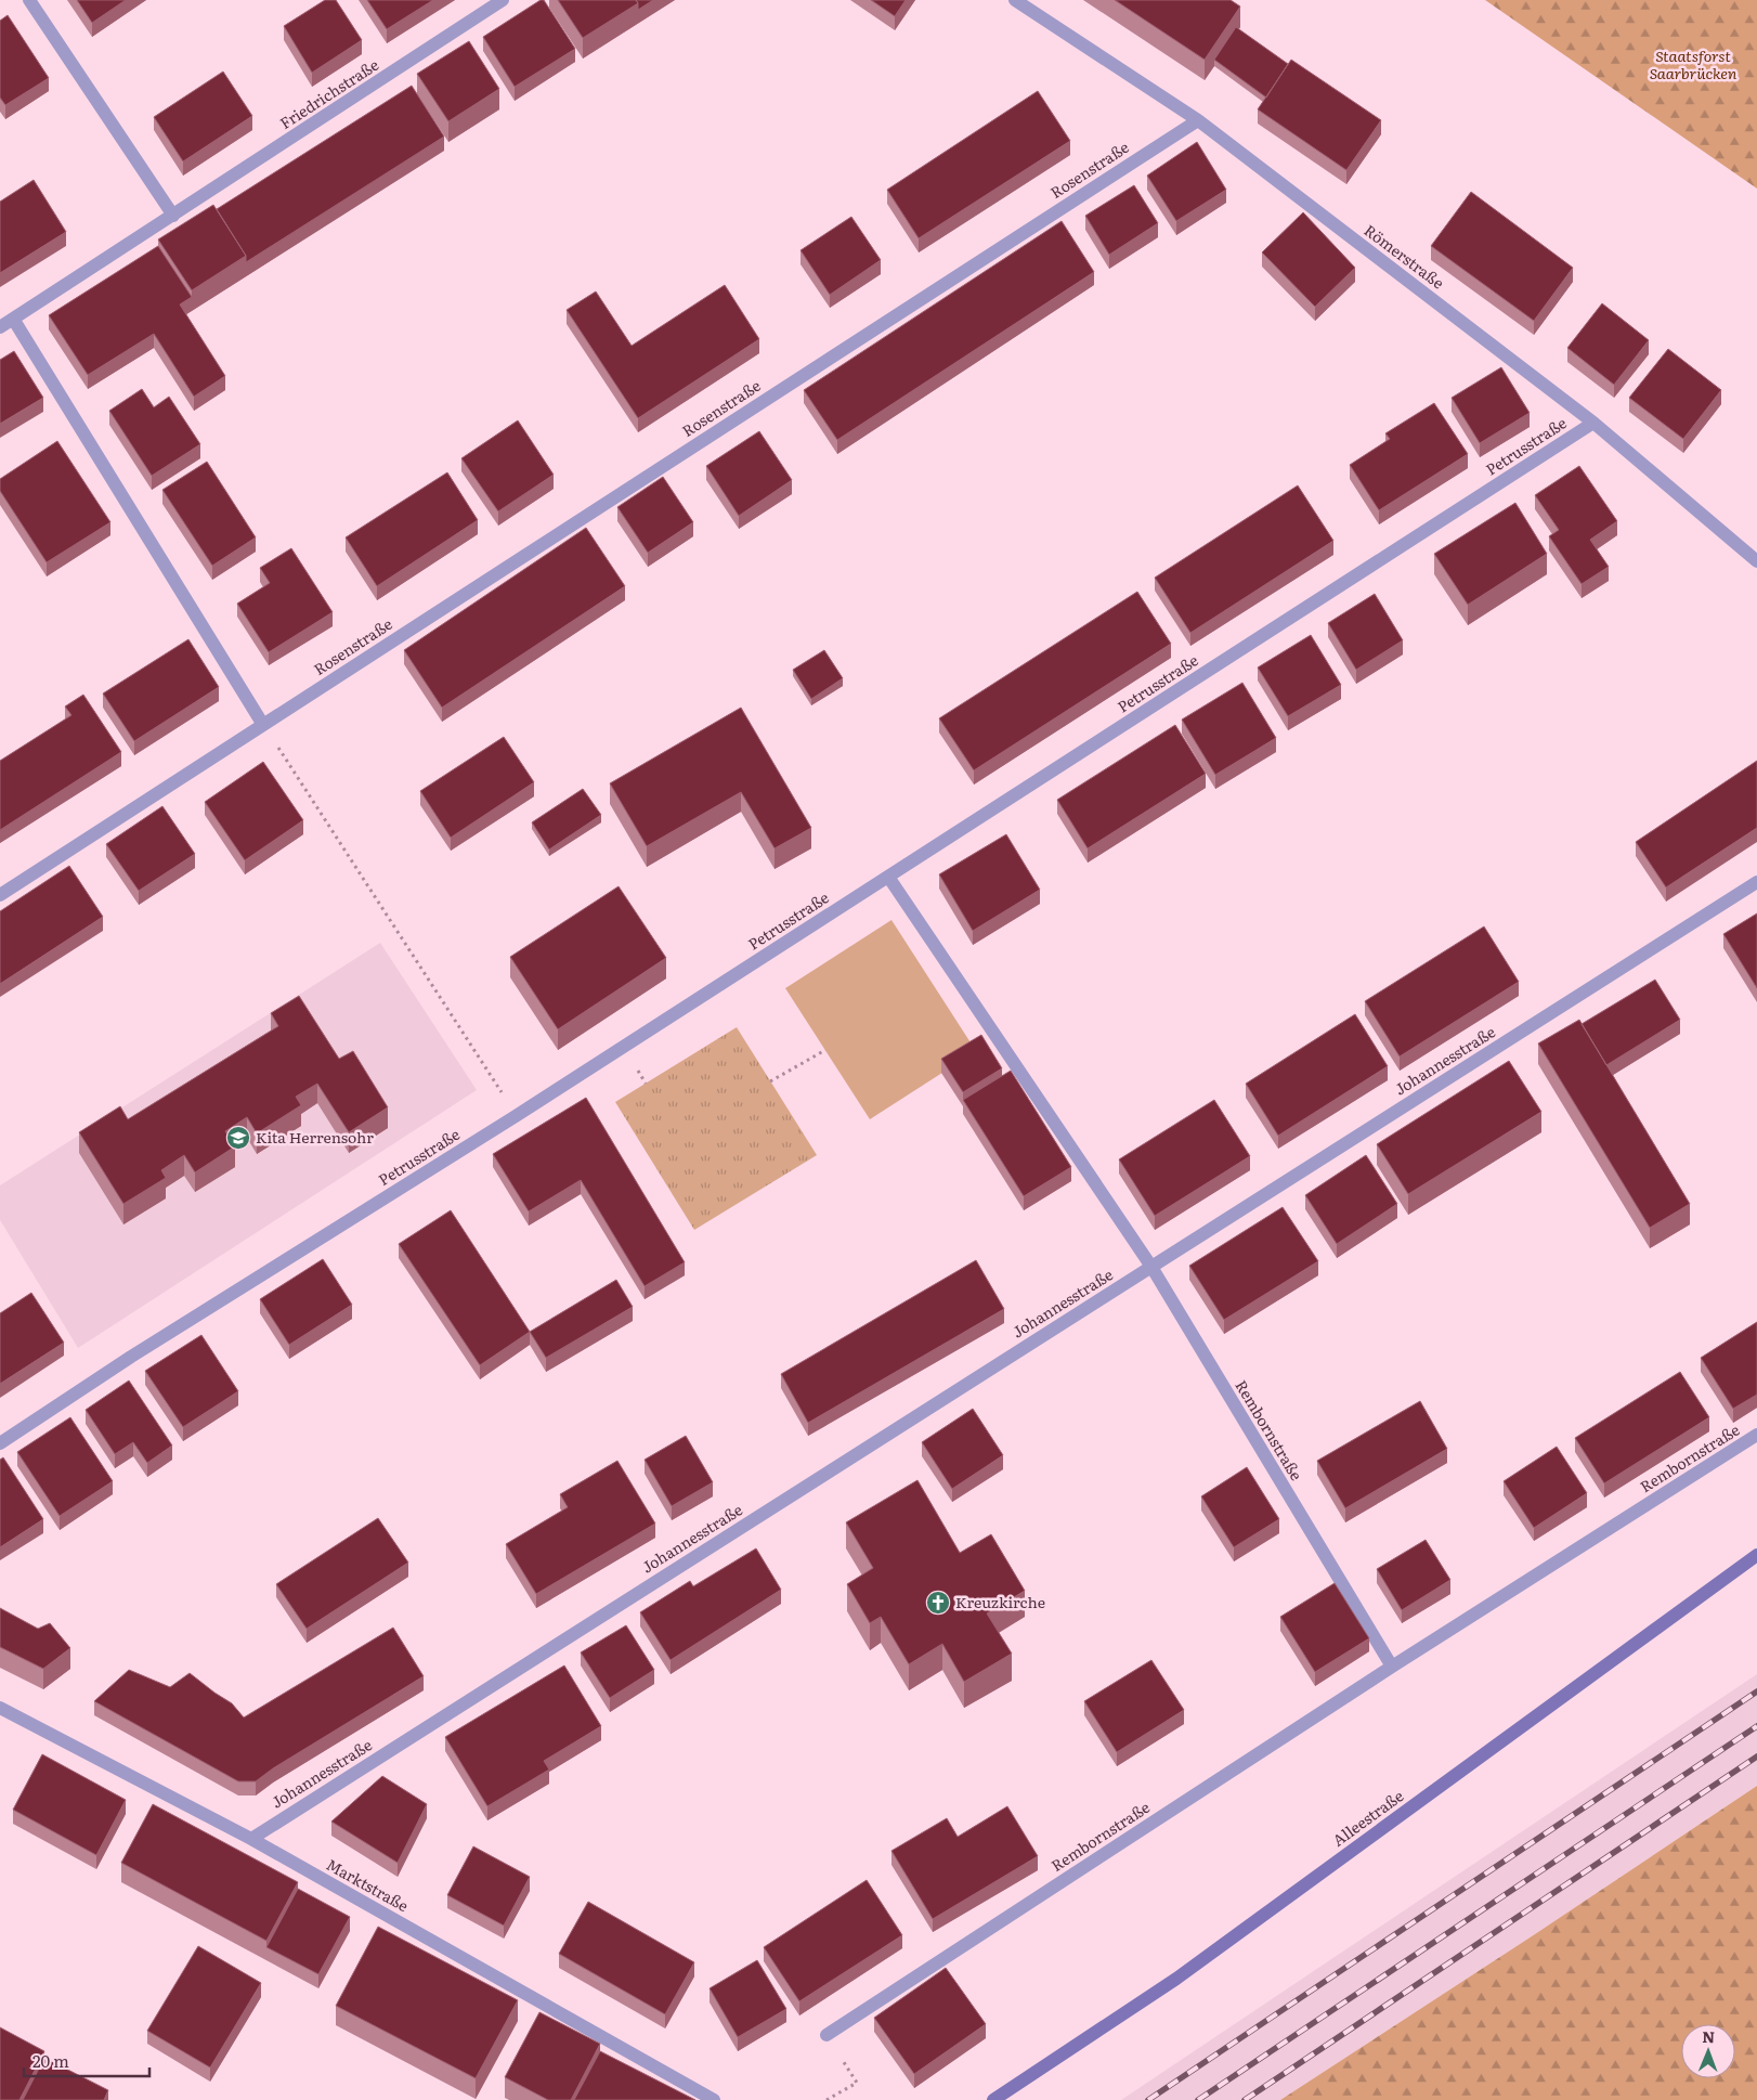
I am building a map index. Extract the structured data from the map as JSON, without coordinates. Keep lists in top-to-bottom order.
{
  "streets": {
    "street": [
      "Friedrichstraße",
      "Rosenstraße",
      "Römerstraße",
      "Petrusstraße",
      "Johannesstraße",
      "Rembornstraße",
      "Alleestraße",
      "Marktstraße"
    ]
  },
  "crossings": [
    ["Rosenstraße", "Römerstraße"],
    ["Römerstraße", "Petrusstraße"],
    ["Johannesstraße", "Rembornstraße"],
    ["Johannesstraße", "Marktstraße"]
  ],
  "parks": ["Staatsforst Saarbrücken"],
  "places": {
    "school or university": ["Kita Herrensohr"],
    "church": ["Kreuzkirche"]
  },
  "scale_bar": "20 m",
  "north": "top"
}
